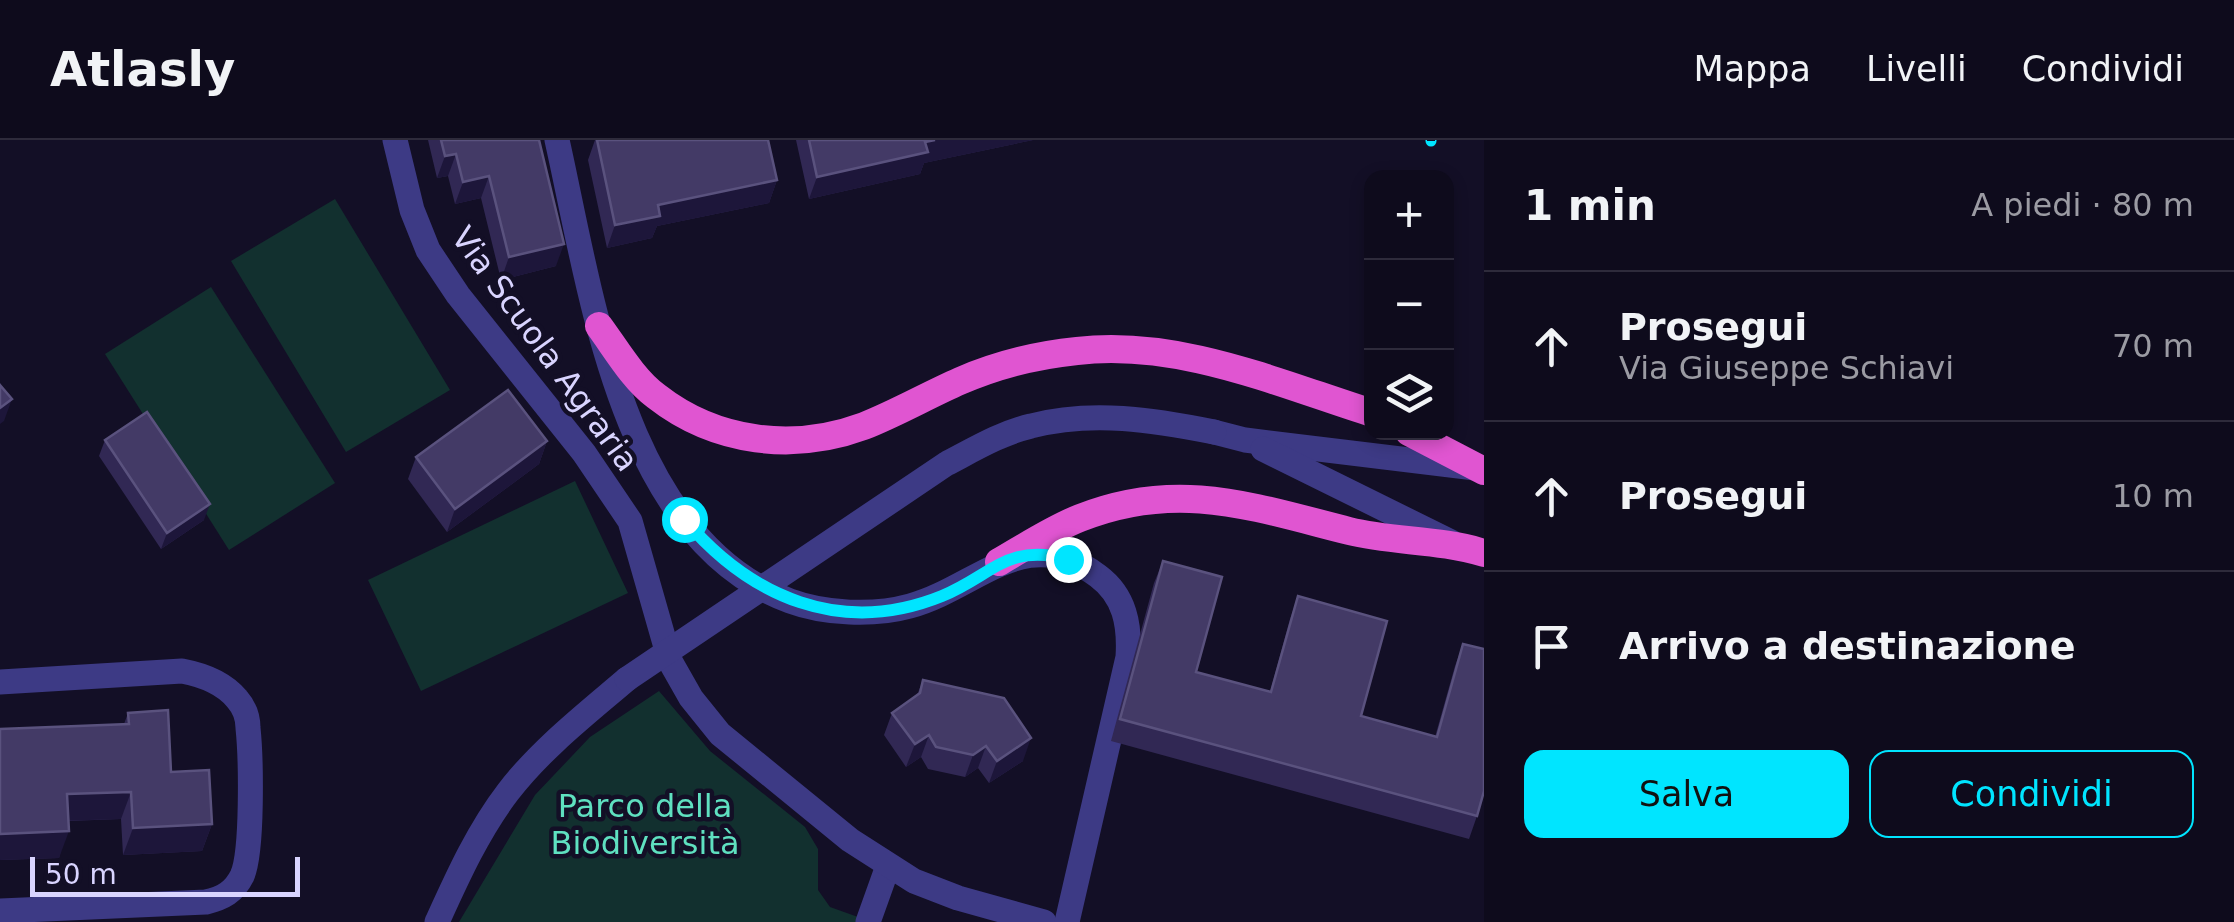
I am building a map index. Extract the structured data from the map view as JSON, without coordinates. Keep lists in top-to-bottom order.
{
  "streets": {
    "street": ["Via Scuola Agraria"]
  },
  "parks": ["Parco della Biodiversità"],
  "scale_bar": "50 m",
  "page": {
    "header": "Atlasly",
    "nav": ["Mappa", "Livelli", "Condividi"],
    "heading": ["1 min", "A piedi · 80 m"],
    "map_buttons": ["+", "−"],
    "list": [
      ["Prosegui", "Via Giuseppe Schiavi", "70 m"],
      ["Prosegui", "10 m"],
      "Arrivo a destinazione"
    ],
    "buttons": ["Salva", "Condividi"],
    "scale": "50 m"
  }
}
